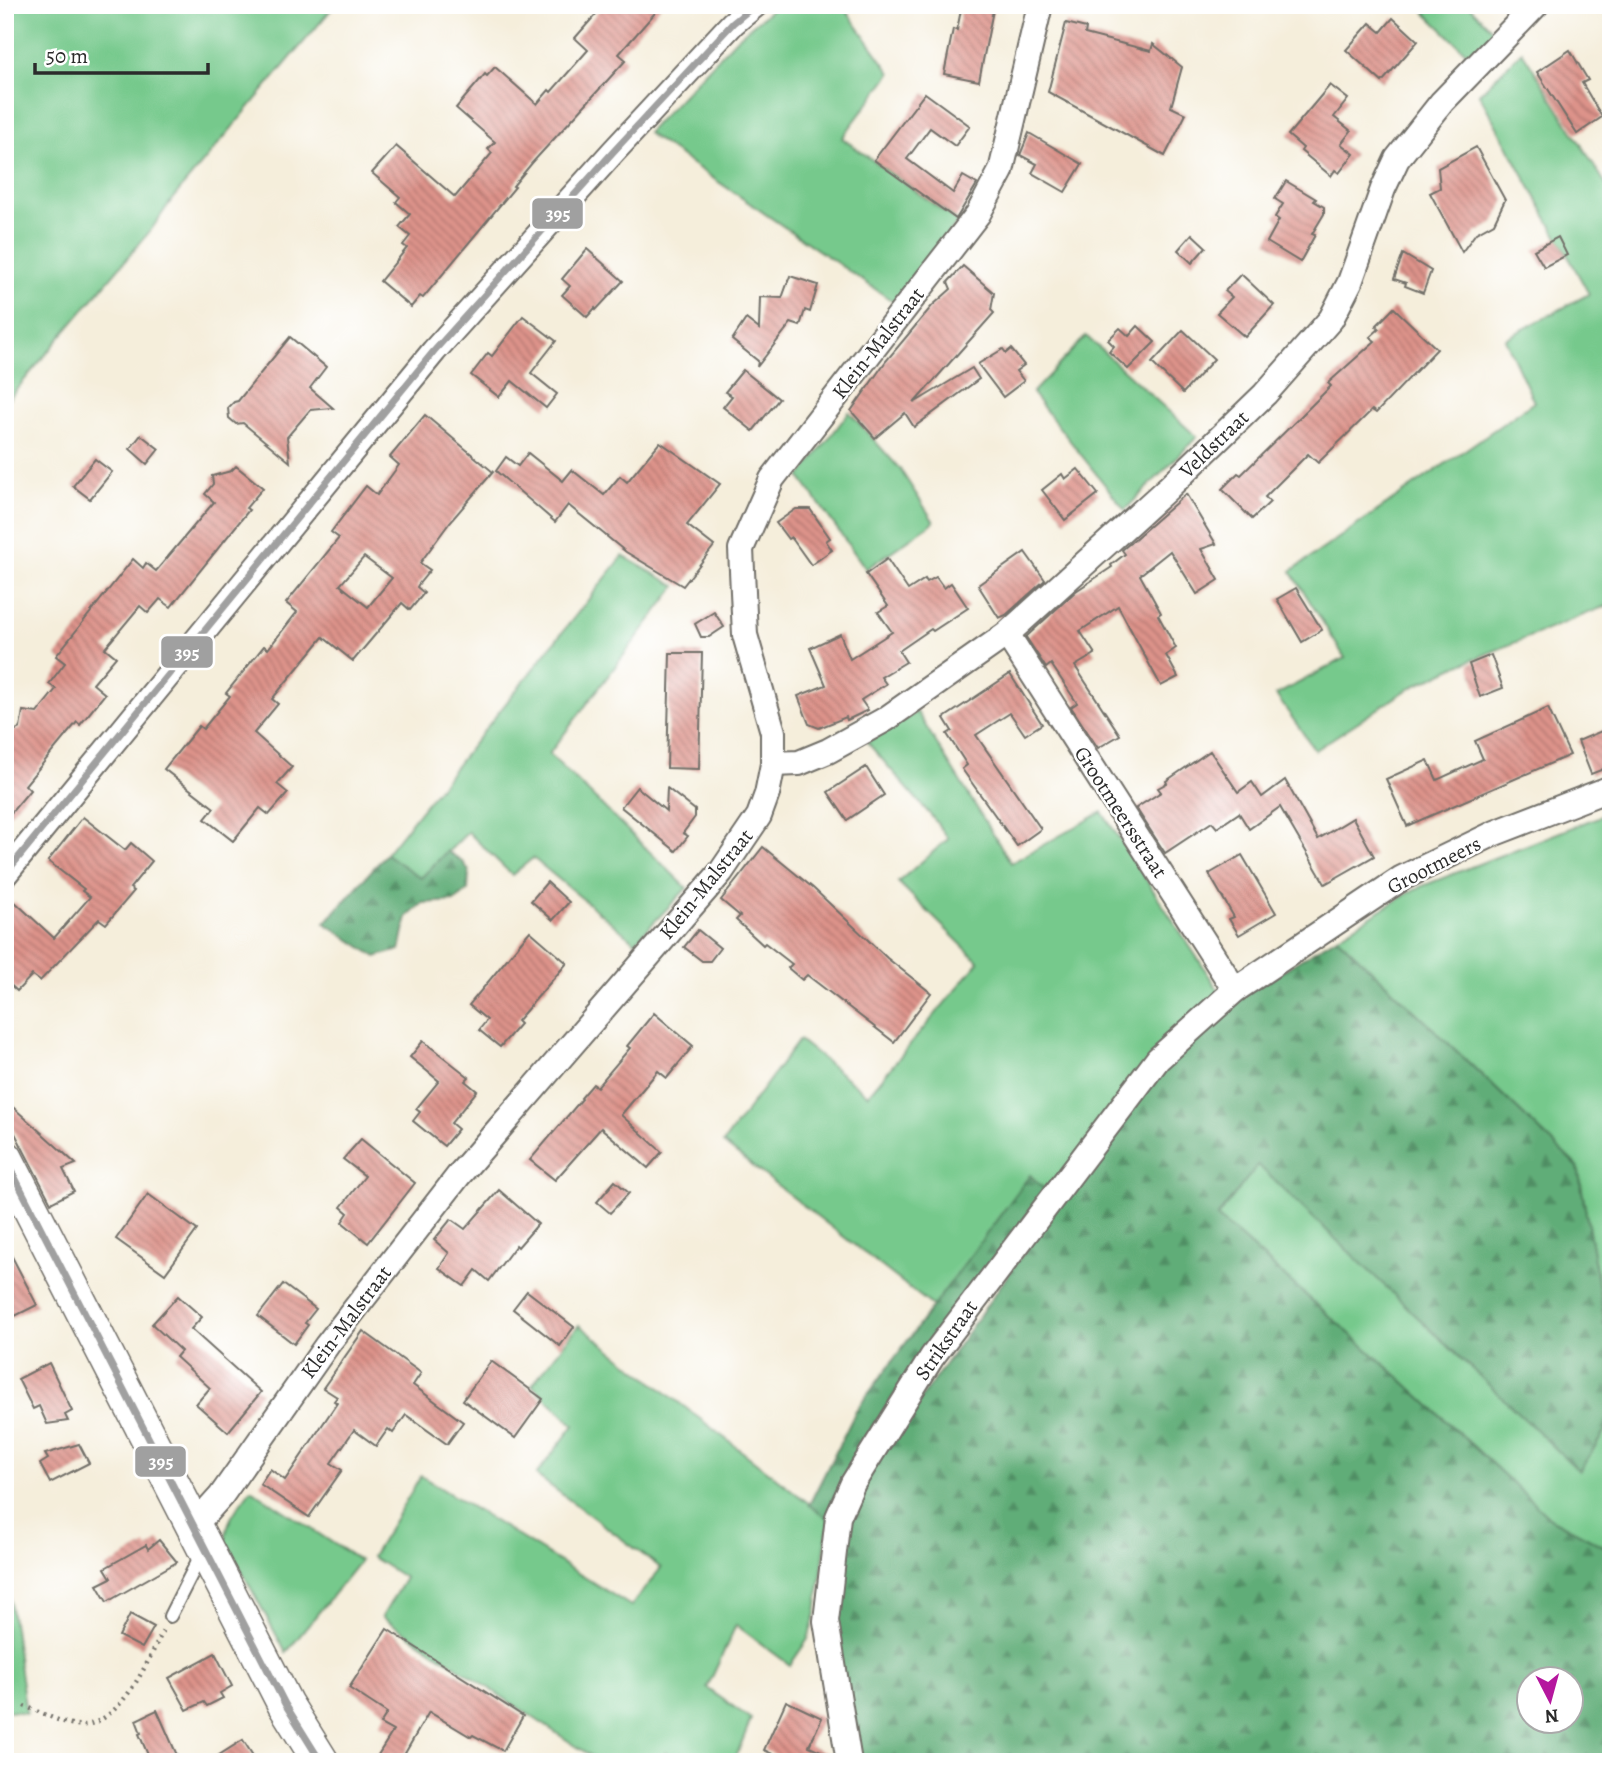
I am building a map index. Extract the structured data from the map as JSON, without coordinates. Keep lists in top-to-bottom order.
{
  "streets": {
    "street": [
      "Klein-Malstraat",
      "Veldstraat",
      "Grootmeersstraat",
      "Grootmeers",
      "Strikstraat"
    ]
  },
  "crossings": [
    ["Klein-Malstraat", "Veldstraat"],
    ["Veldstraat", "Grootmeersstraat"],
    ["Grootmeersstraat", "Grootmeers"],
    ["Grootmeersstraat", "Strikstraat"],
    ["Grootmeers", "Strikstraat"]
  ],
  "lines": ["transit line 395"],
  "scale_bar": "50 m",
  "north": "bottom"
}
